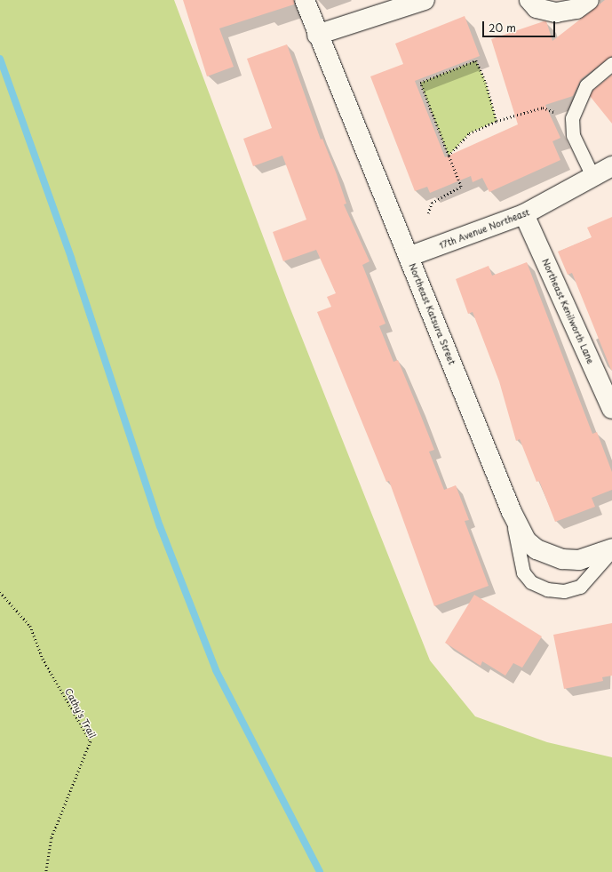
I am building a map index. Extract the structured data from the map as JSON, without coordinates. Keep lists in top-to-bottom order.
{
  "streets": {
    "street": ["17th Avenue Northeast", "Northeast Kenilworth Lane", "Northeast Katsura Street"],
    "path": ["Cathy's Trail"]
  },
  "crossings": [
    ["17th Avenue Northeast", "Northeast Kenilworth Lane"],
    ["17th Avenue Northeast", "Northeast Katsura Street"]
  ],
  "scale_bar": "20 m"
}
